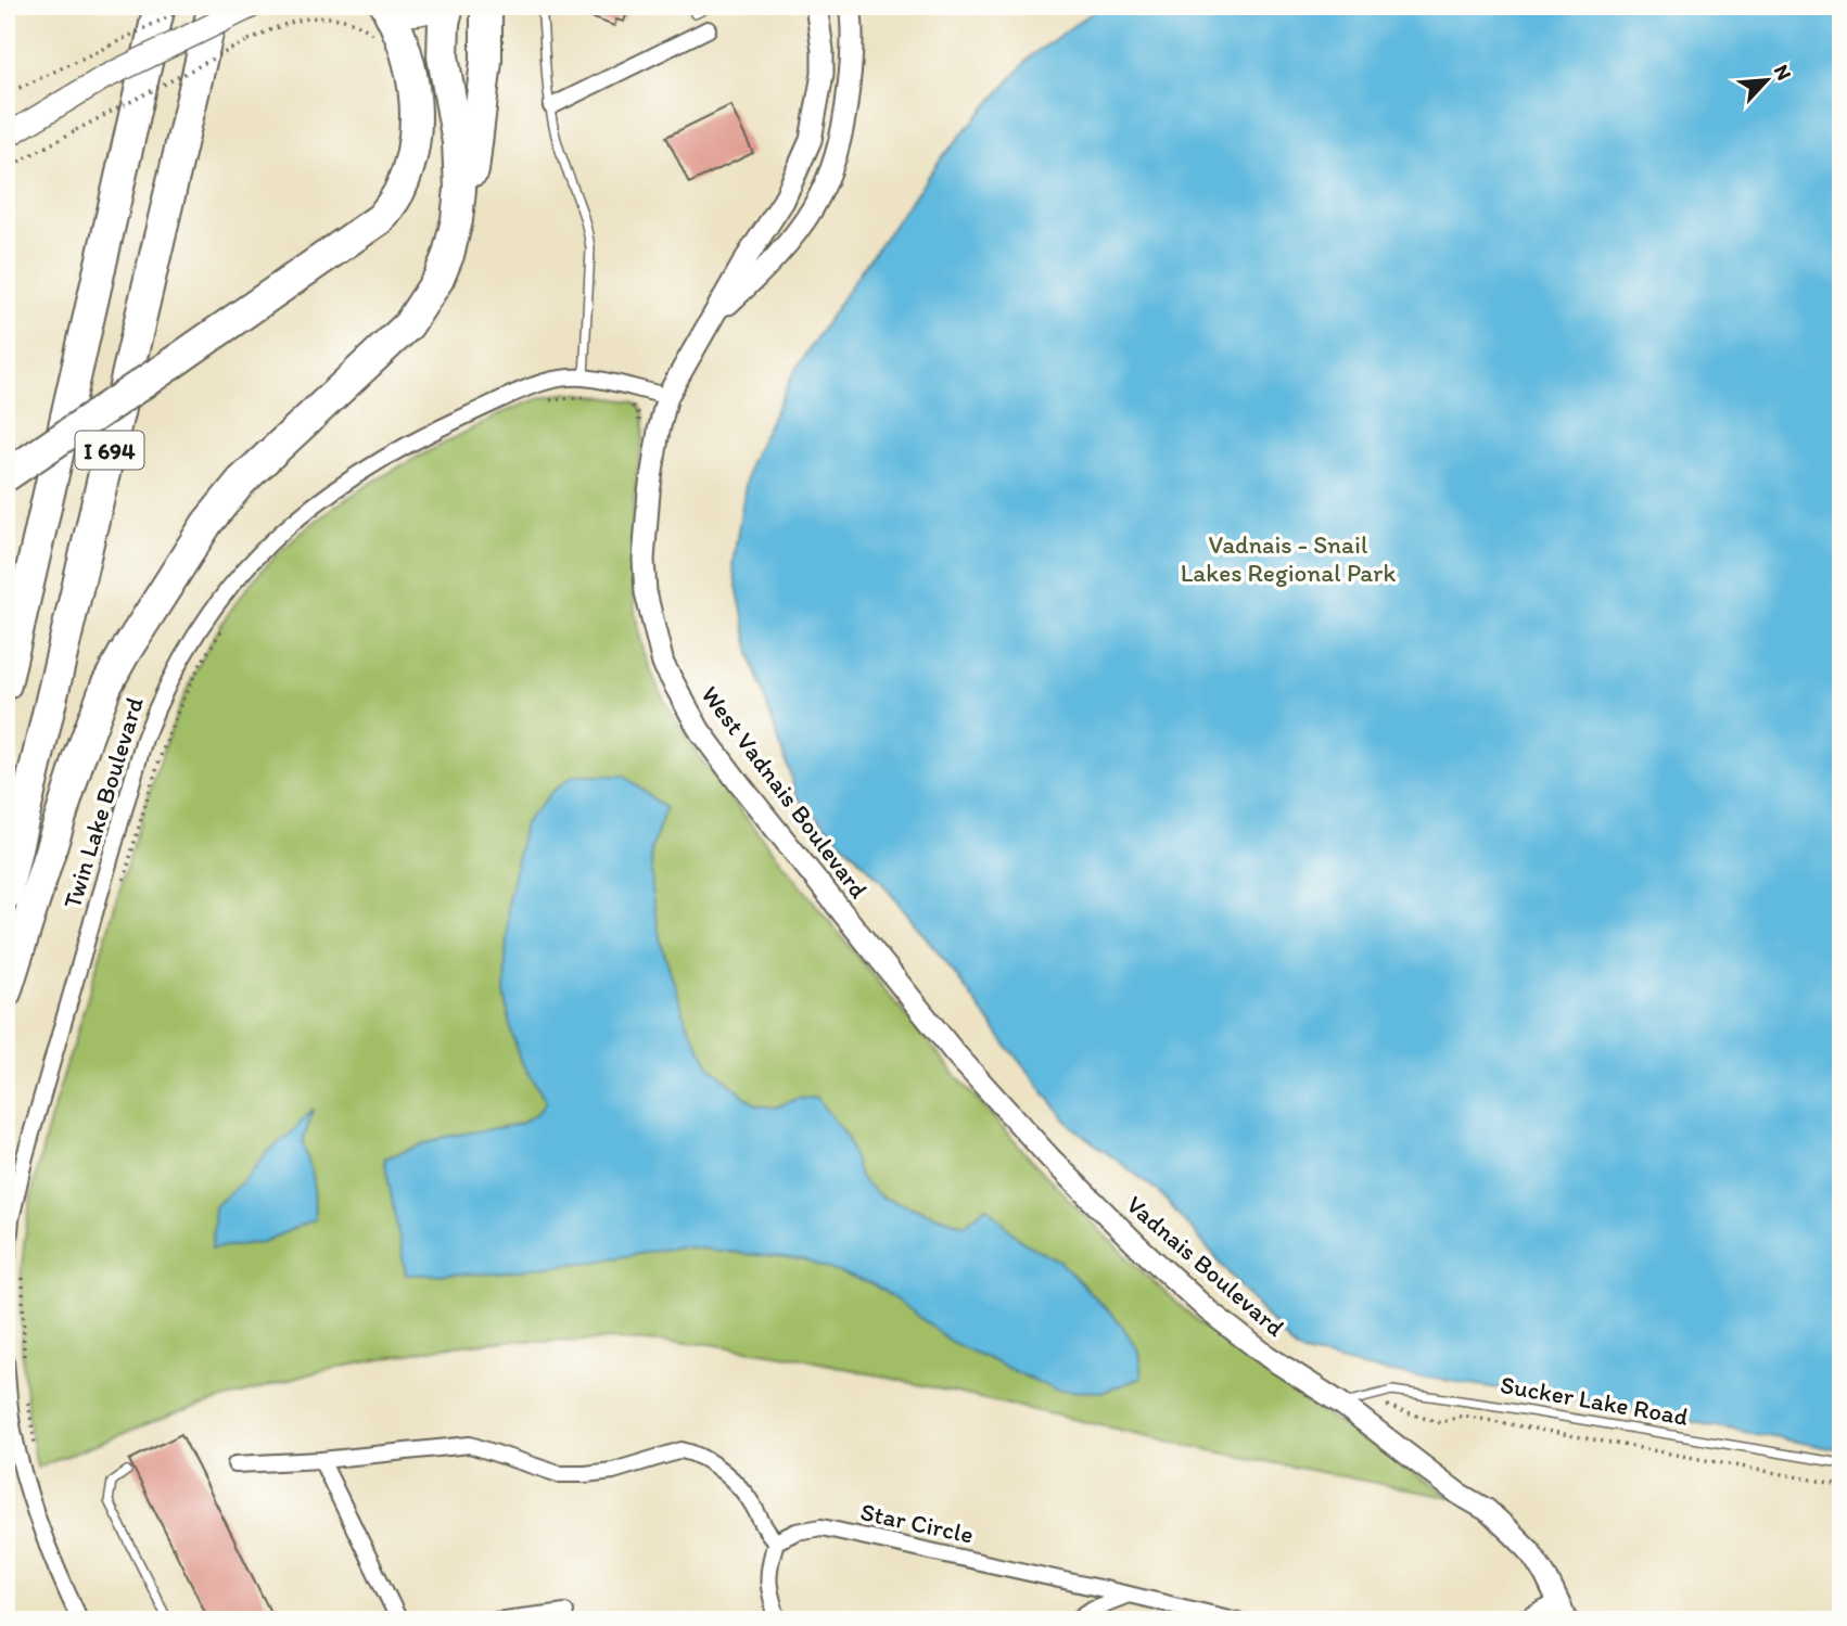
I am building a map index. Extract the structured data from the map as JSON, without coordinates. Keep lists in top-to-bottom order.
{
  "streets": {
    "highway": ["I 694"],
    "street": [
      "West Vadnais Boulevard",
      "Twin Lake Boulevard",
      "Vadnais Boulevard",
      "Star Circle"
    ],
    "lane": ["Sucker Lake Road"]
  },
  "crossings": [
    ["West Vadnais Boulevard", "Twin Lake Boulevard"],
    ["West Vadnais Boulevard", "Vadnais Boulevard"],
    ["Vadnais Boulevard", "Sucker Lake Road"]
  ],
  "parks": ["Vadnais - Snail Lakes Regional Park"],
  "north": "top right"
}
